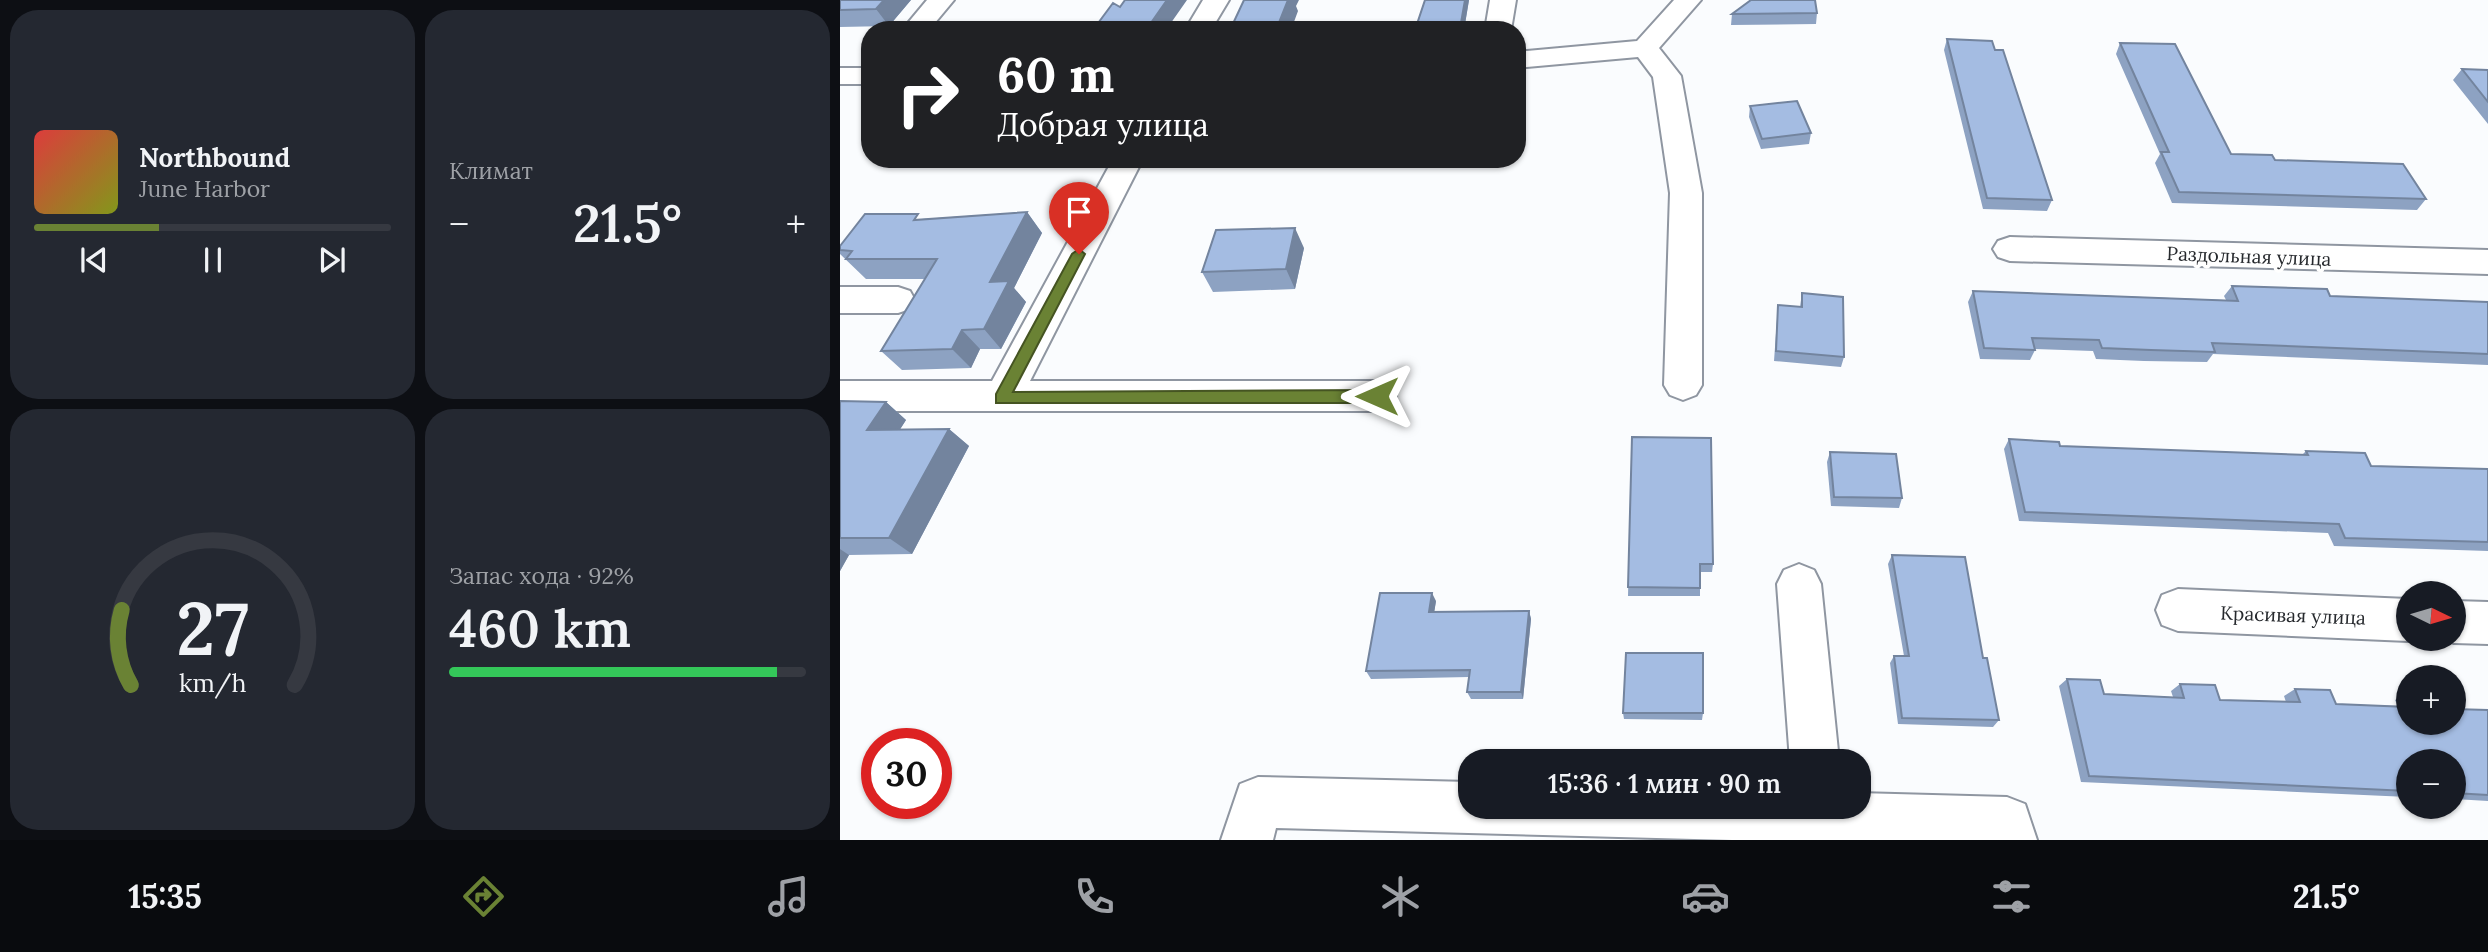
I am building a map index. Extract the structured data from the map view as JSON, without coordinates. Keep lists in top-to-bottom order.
{
  "streets": {
    "street": ["Раздольная улица", "Красивая улица"]
  },
  "north": "right",
  "page": {
    "tile": [
      "Климат",
      ["Запас хода · 92%", "460 km"]
    ],
    "turn": ["60 m", "Добрая улица"],
    "song": ["Northbound", "June Harbor"],
    "heat": ["−", "21.5°", "+"],
    "map_buttons": ["+", "−"],
    "limit": "30",
    "trip": "15:36 · 1 мин · 90 m",
    "tabs": ["15:35", "21.5°"],
    "gauge": ["27", "km/h"]
  }
}
